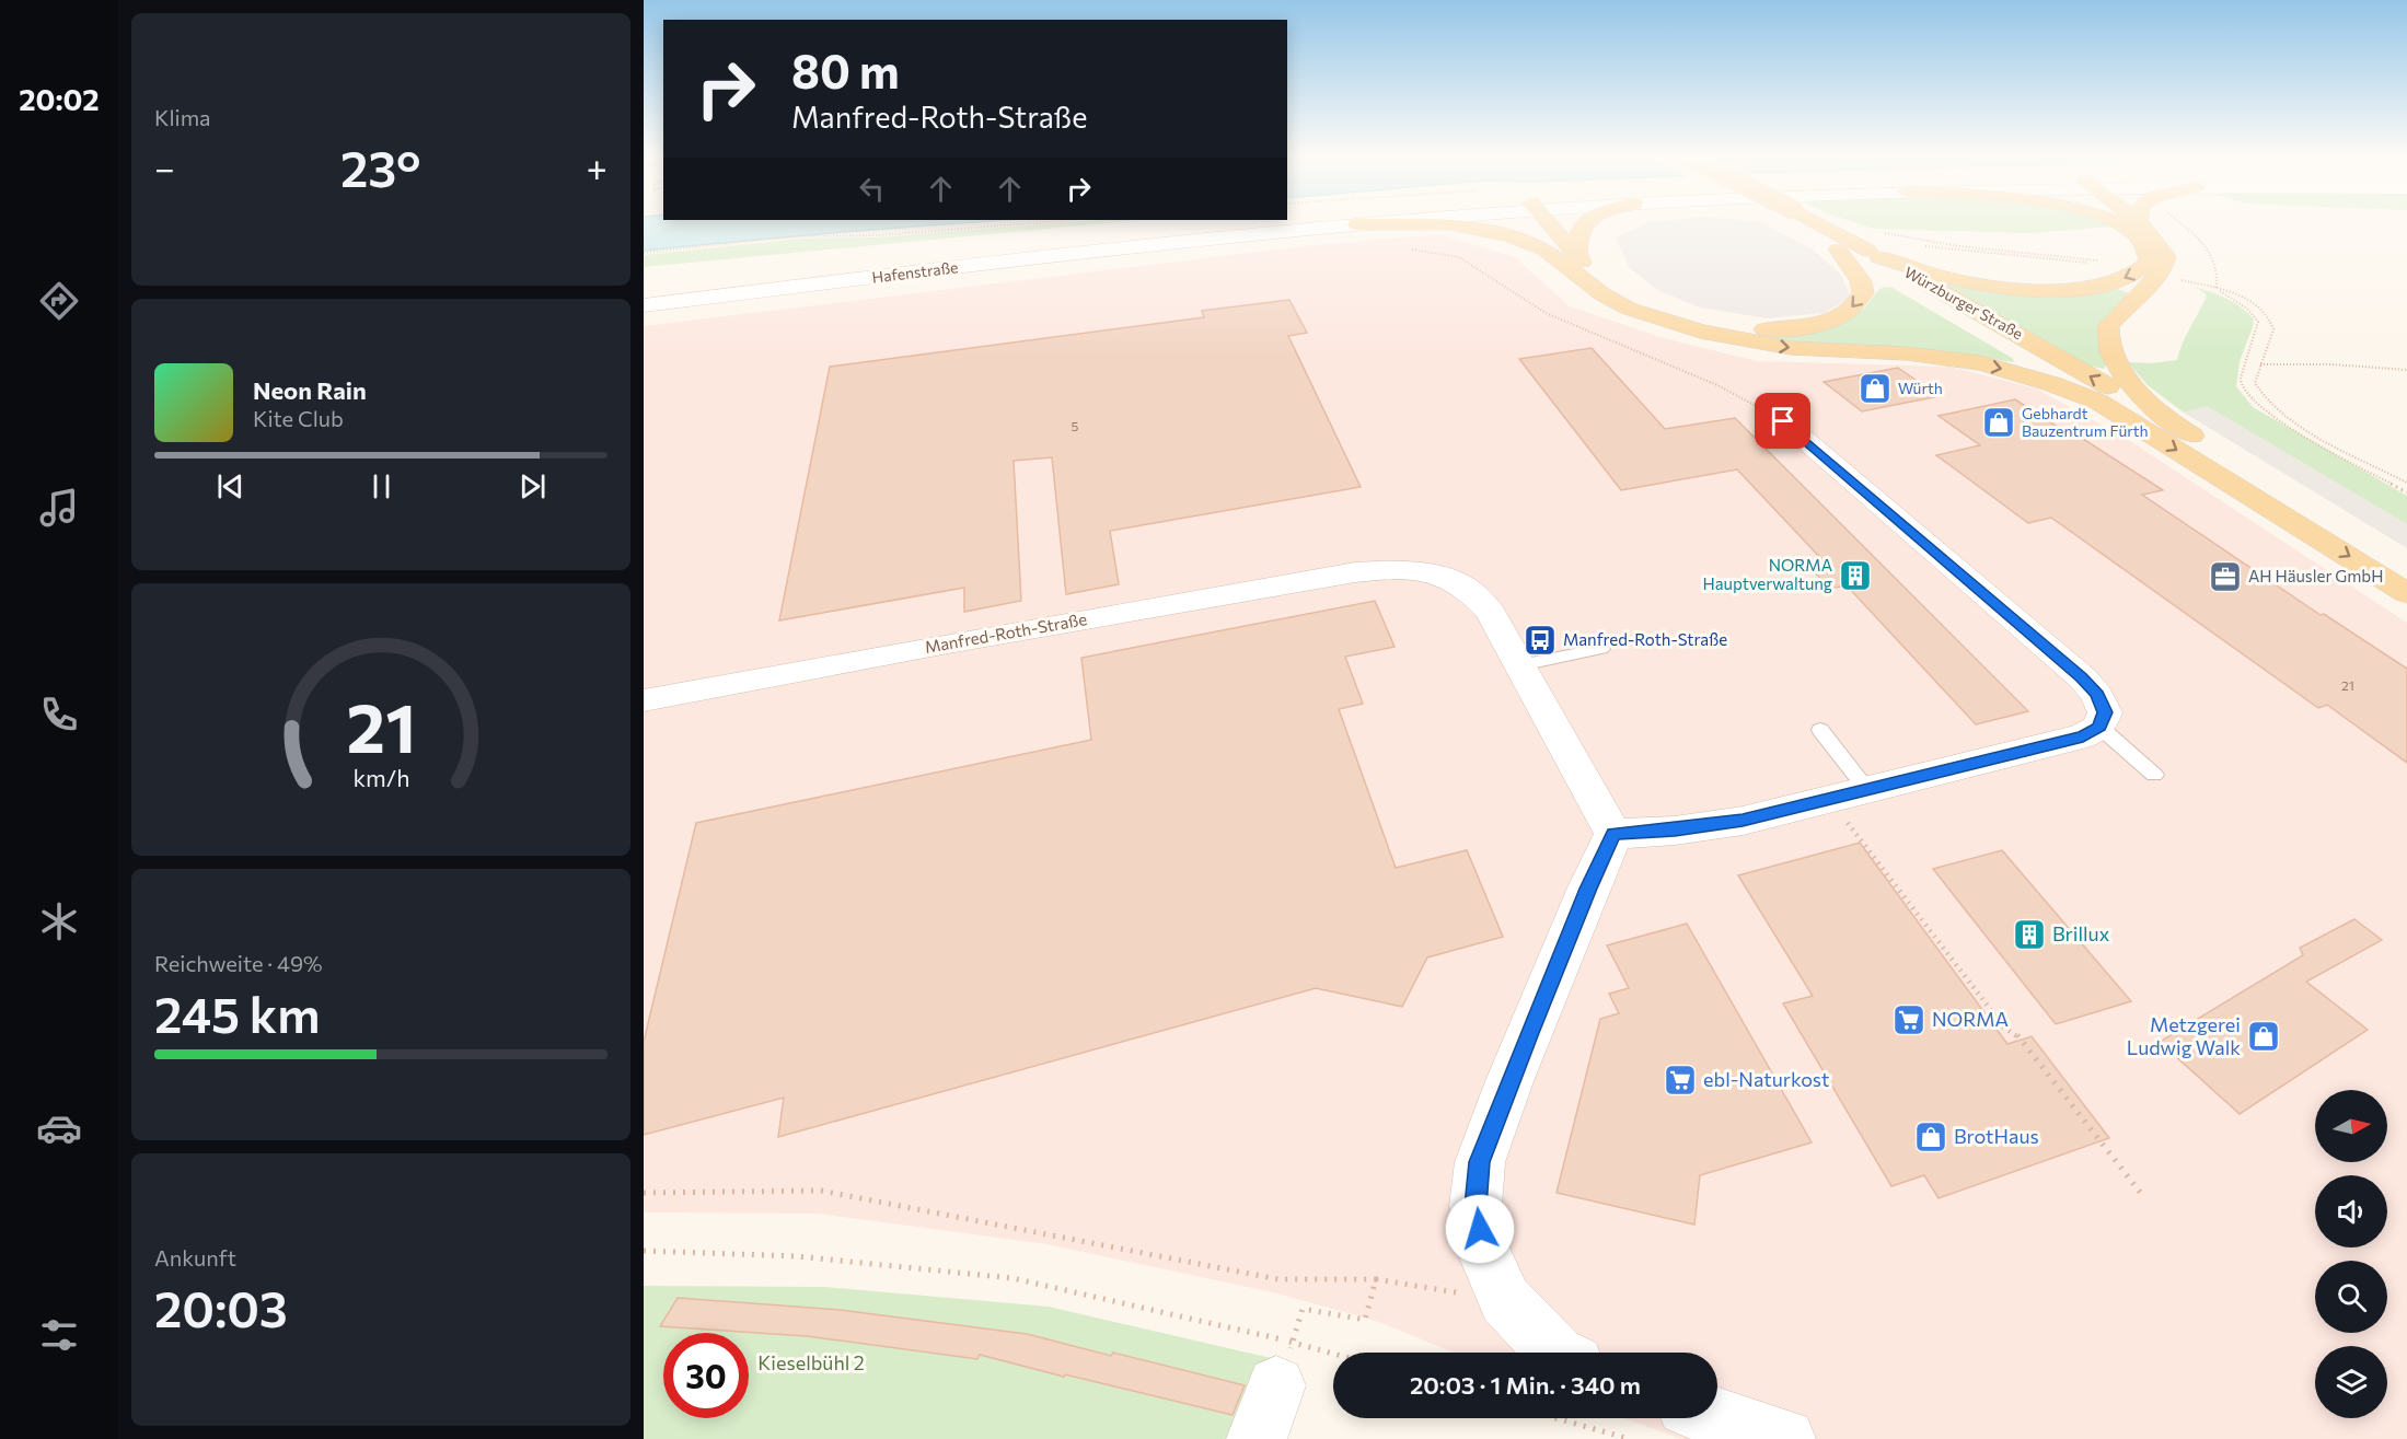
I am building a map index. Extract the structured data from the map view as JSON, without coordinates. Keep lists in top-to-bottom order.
{
  "streets": {
    "main road": ["Hafenstraße", "Würzburger Straße", "Manfred-Roth-Straße"]
  },
  "parks": ["Kieselbühl 2"],
  "places": {
    "shop": [
      "Würth",
      "Gebhardt Bauzentrum Fürth",
      "Metzgerei Ludwig Walk",
      "BrotHaus"
    ],
    "building": ["NORMA Hauptverwaltung", "Brillux"],
    "office": ["AH Häusler GmbH"],
    "bus stop": ["Manfred-Roth-Straße"],
    "supermarket": ["NORMA", "ebl-Naturkost"]
  },
  "house_numbers": ["5", "21"],
  "north": "right",
  "page": {
    "tabs": "20:02",
    "tile": [
      "Klima",
      ["Reichweite · 49%", "245 km"],
      ["Ankunft", "20:03"]
    ],
    "turn": ["80 m", "Manfred-Roth-Straße"],
    "heat": ["−", "23°", "+"],
    "song": ["Neon Rain", "Kite Club"],
    "limit": "30",
    "trip": "20:03 · 1 Min. · 340 m",
    "gauge": ["21", "km/h"]
  }
}
